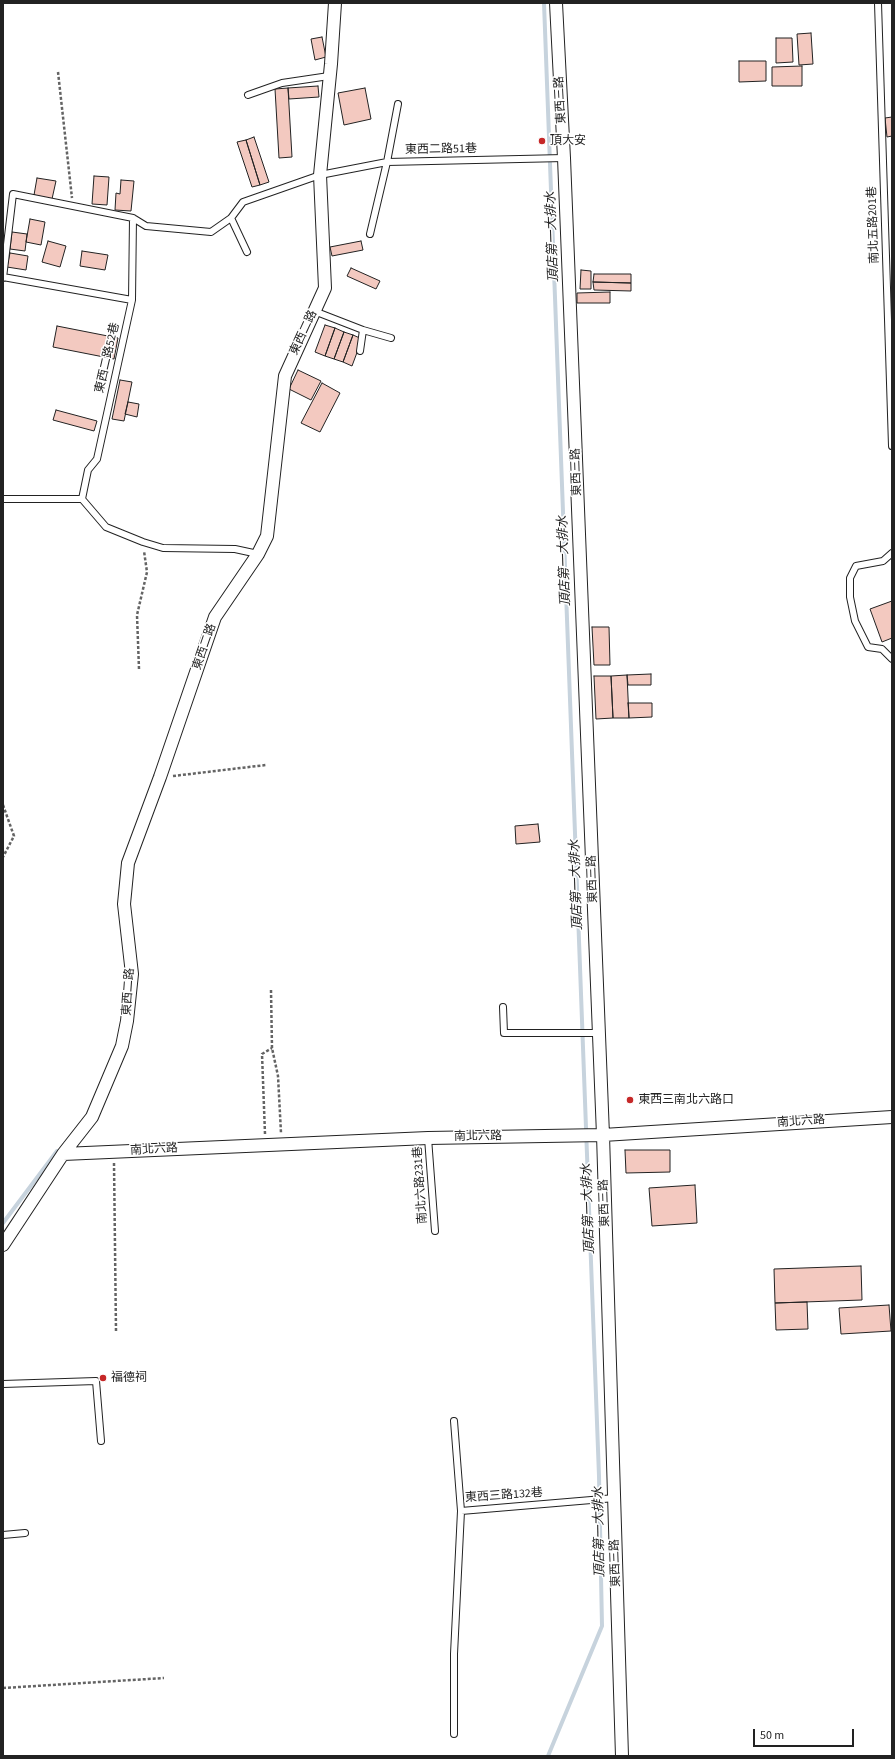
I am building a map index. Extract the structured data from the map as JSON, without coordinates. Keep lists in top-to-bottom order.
{
  "streets": {
    "street": ["東西三路", "東西二路", "南北六路"],
    "lane": [
      "東西二路51巷",
      "南北五路201巷",
      "東西二路52巷",
      "南北六路231巷",
      "東西三路132巷"
    ]
  },
  "crossings": [
    ["東西三路", "東西二路51巷"],
    ["東西三路", "南北六路"],
    ["東西三路", "東西三路132巷"],
    ["東西二路51巷", "東西二路"],
    ["東西二路", "南北六路"],
    ["南北六路", "南北六路231巷"]
  ],
  "water": ["頂店第一大排水"],
  "places": ["頂大安", "東西三南北六路口", "福德祠"],
  "scale_bar": "50 m"
}
